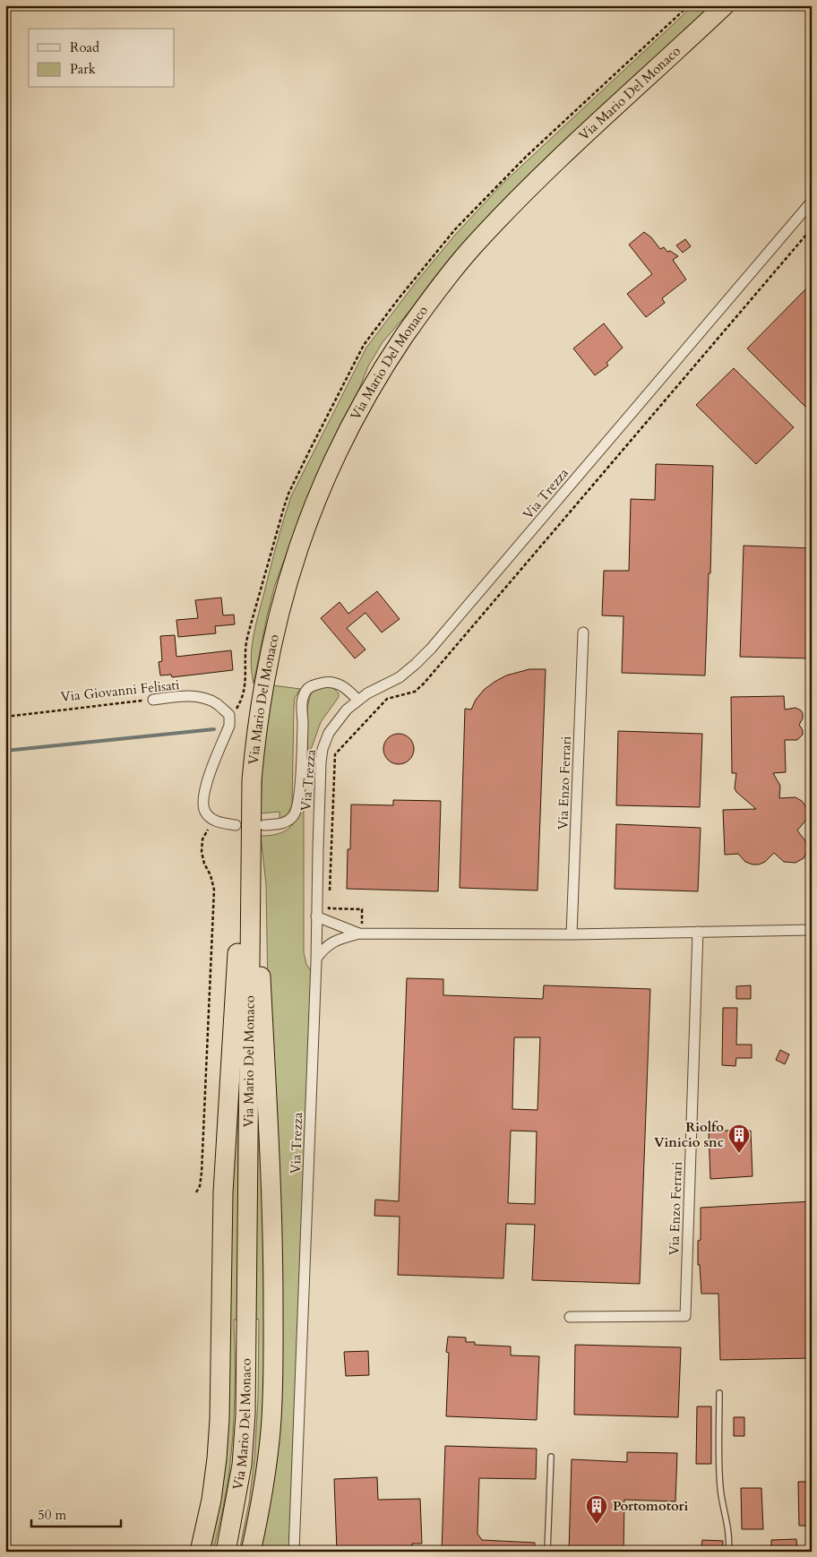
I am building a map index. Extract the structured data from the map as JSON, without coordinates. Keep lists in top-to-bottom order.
{
  "streets": {
    "highway": ["Via Mario Del Monaco"],
    "street": ["Via Trezza", "Via Giovanni Felisati", "Via Enzo Ferrari"]
  },
  "places": {
    "building": ["Riolfo Vinicio snc", "Portomotori"]
  },
  "legend": ["Road", "Park"],
  "scale_bar": "50 m"
}
